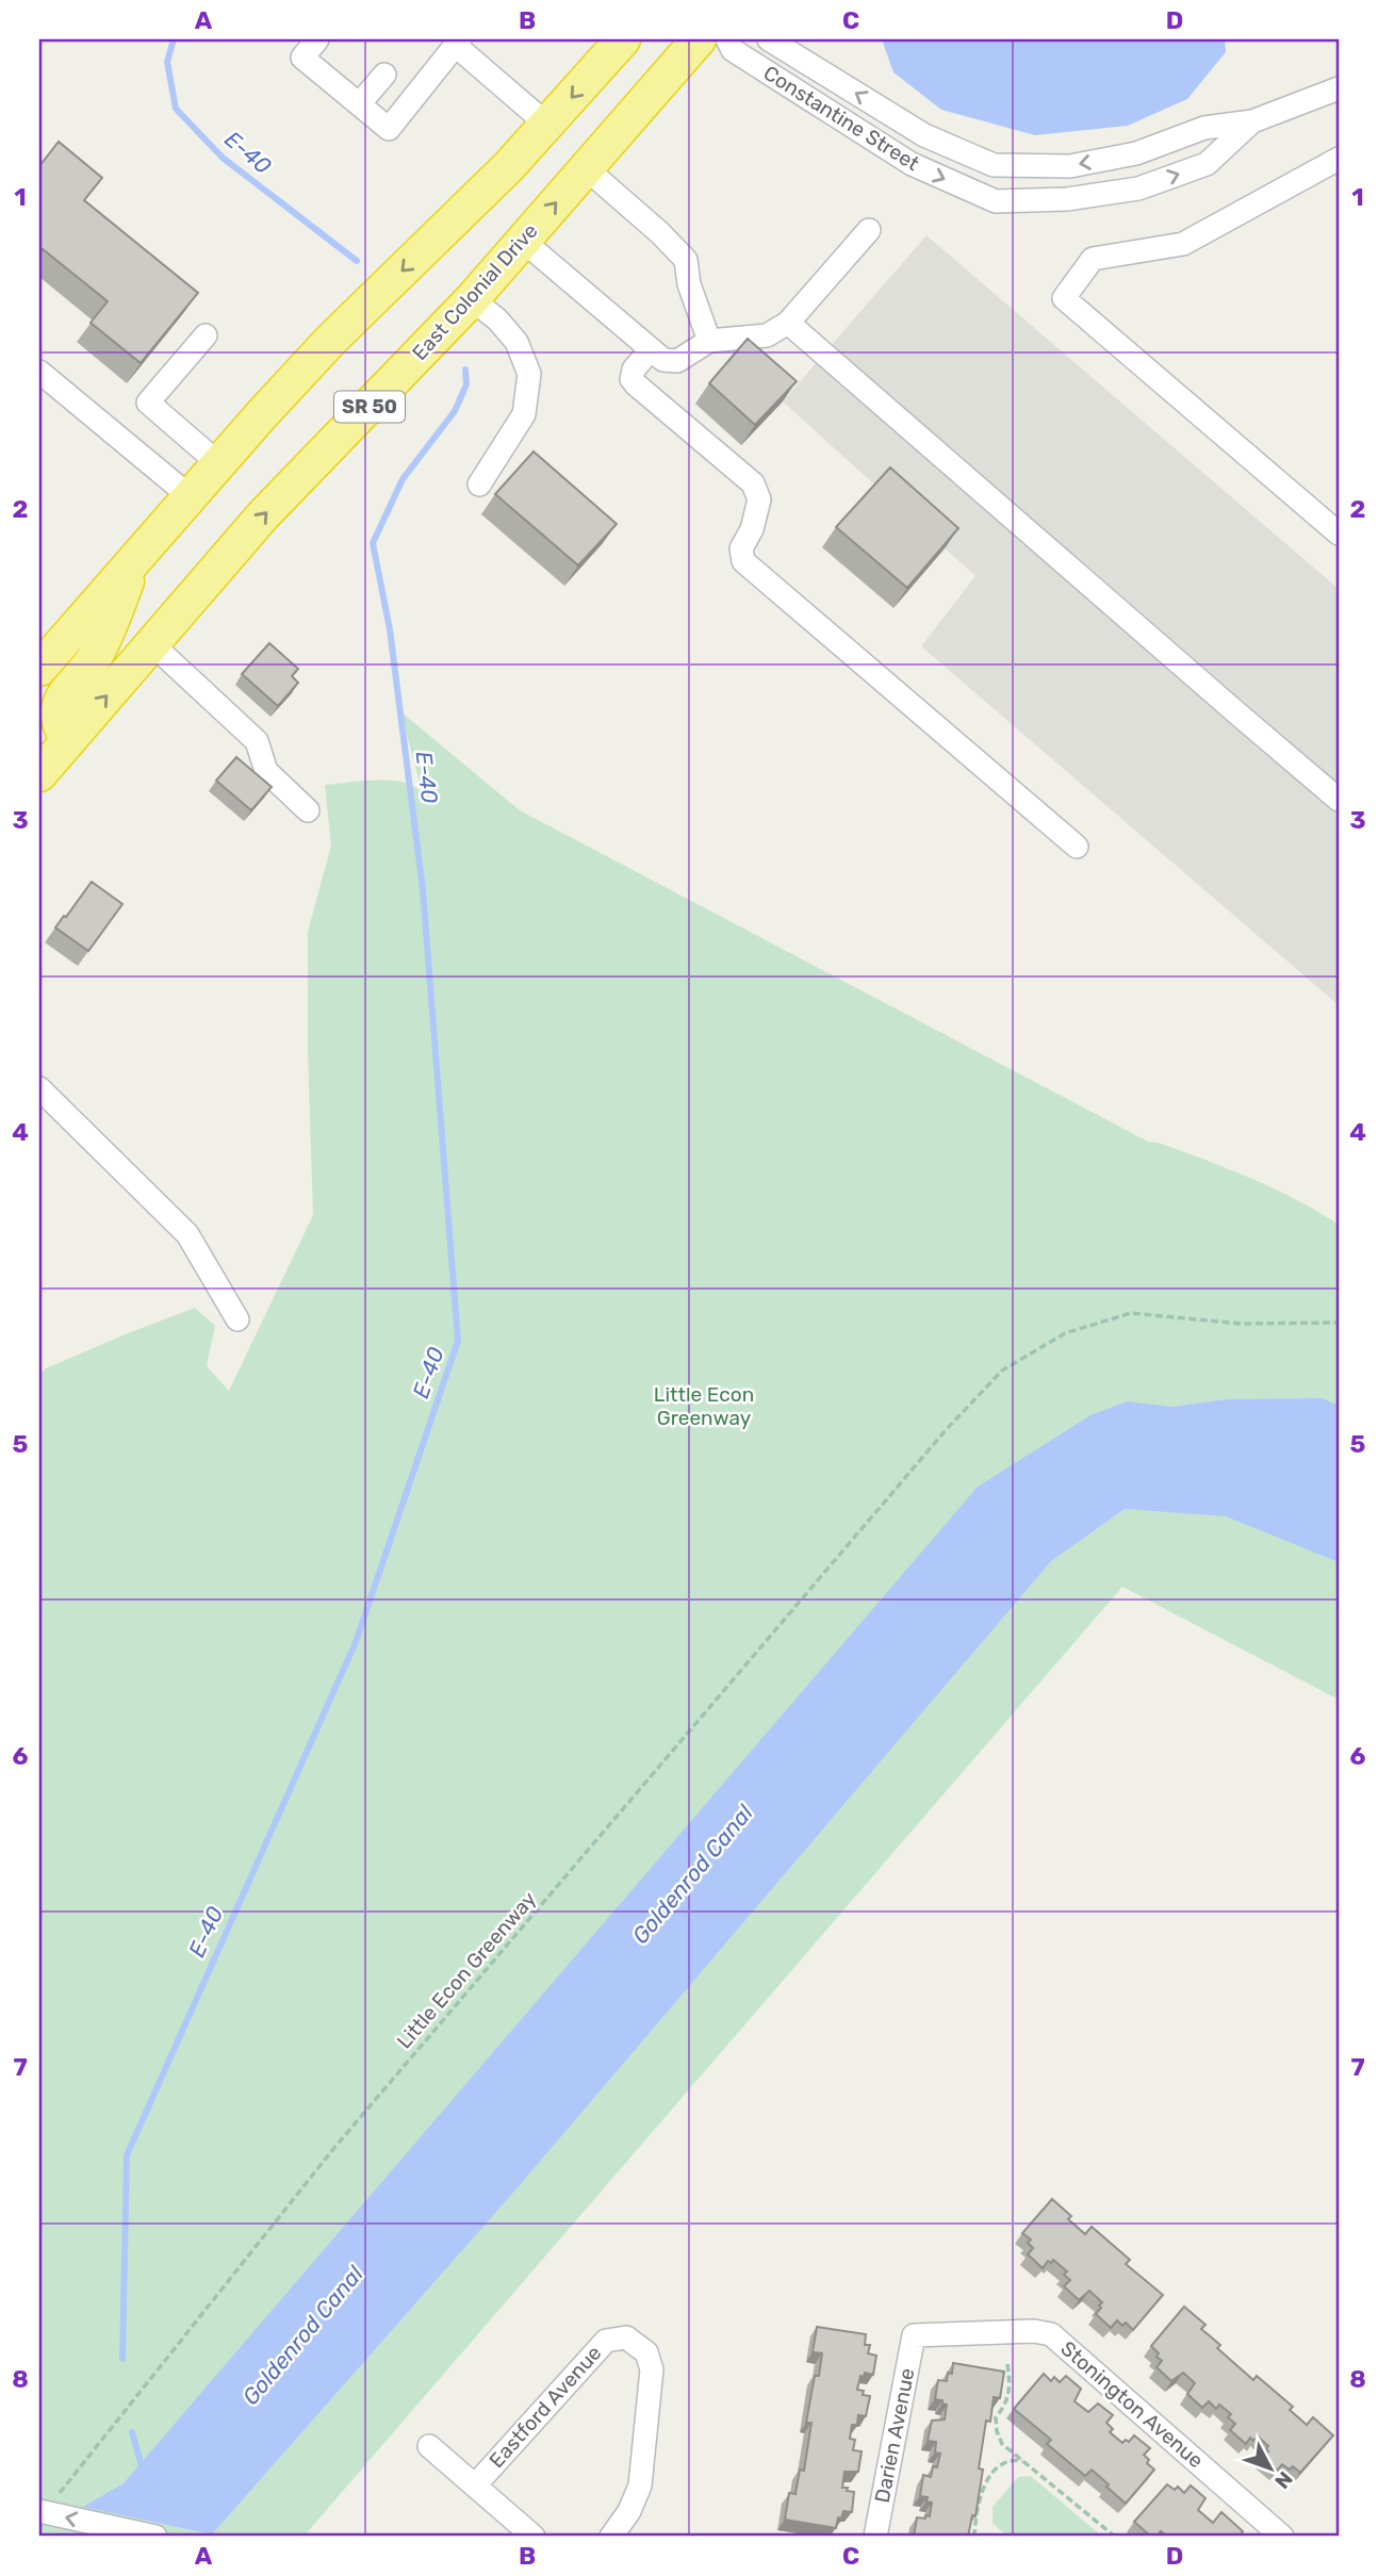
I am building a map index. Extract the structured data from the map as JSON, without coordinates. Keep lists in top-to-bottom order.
{
  "streets": {
    "highway": ["East Colonial Drive", "SR 50"],
    "street": [
      "Constantine Street",
      "Stonington Avenue",
      "Eastford Avenue",
      "Darien Avenue"
    ],
    "path": ["Little Econ Greenway"]
  },
  "crossings": [
    ["Stonington Avenue", "Darien Avenue"]
  ],
  "water": ["E-40", "Goldenrod Canal"],
  "parks": ["Little Econ Greenway"],
  "north": "bottom right",
  "grid": {
    "columns": [
      "A",
      "B",
      "C",
      "D"
    ],
    "rows": [
      "1",
      "2",
      "3",
      "4",
      "5",
      "6",
      "7",
      "8"
    ]
  }
}
